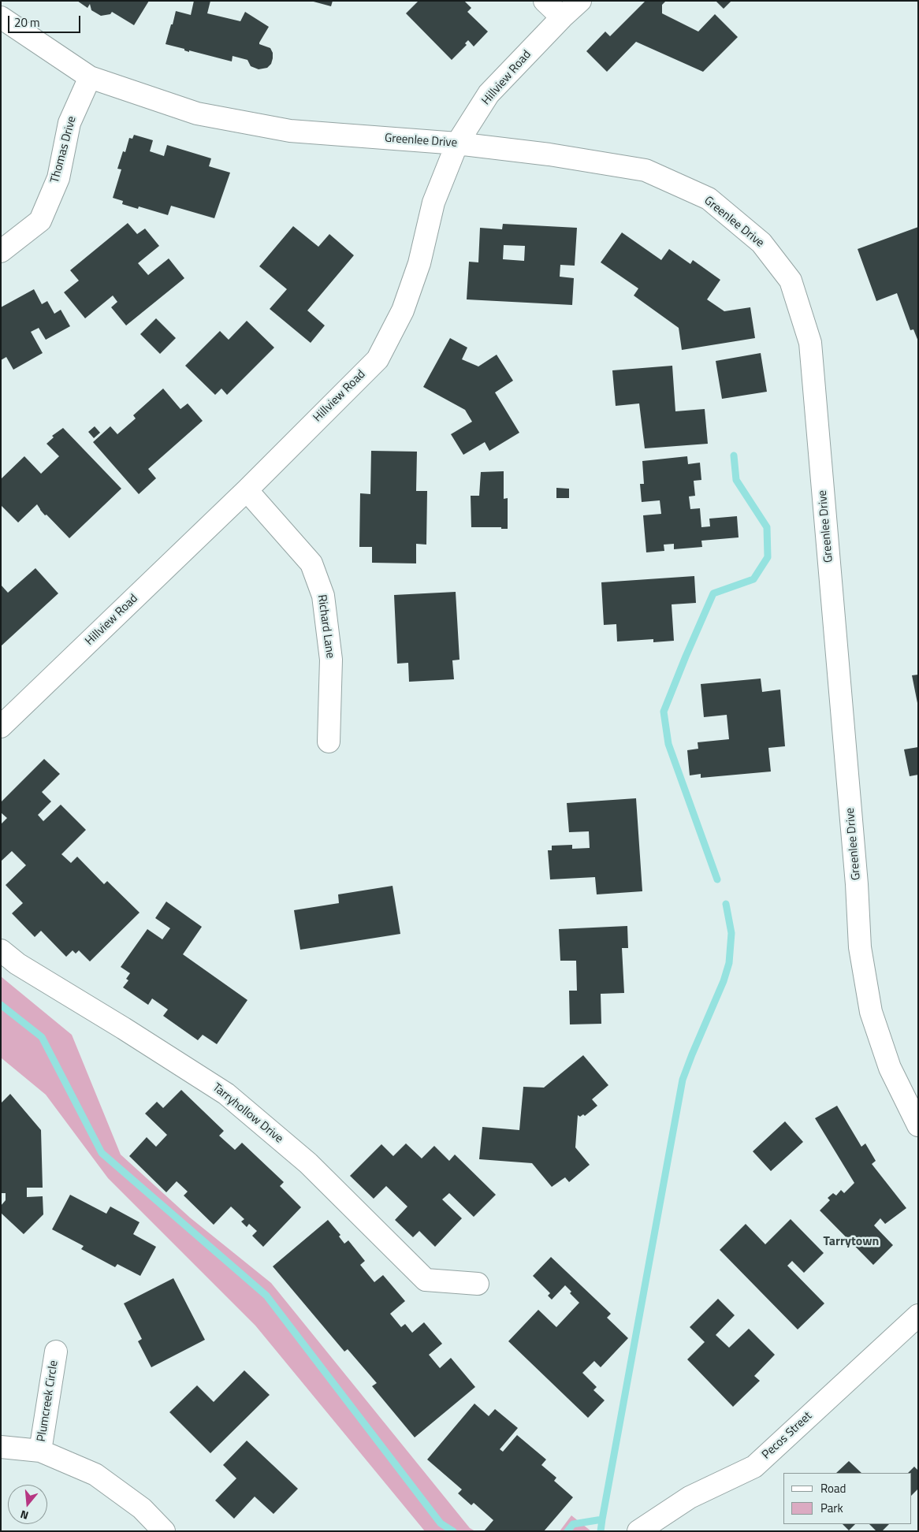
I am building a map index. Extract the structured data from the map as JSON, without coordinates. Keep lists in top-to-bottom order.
{
  "streets": {
    "street": [
      "Hillview Road",
      "Greenlee Drive",
      "Thomas Drive",
      "Richard Lane",
      "Tarryhollow Drive",
      "Plumcreek Circle",
      "Pecos Street"
    ]
  },
  "crossings": [
    ["Hillview Road", "Greenlee Drive"],
    ["Hillview Road", "Richard Lane"],
    ["Greenlee Drive", "Thomas Drive"]
  ],
  "districts": ["Tarrytown"],
  "legend": ["Road", "Park"],
  "scale_bar": "20 m",
  "north": "bottom"
}
